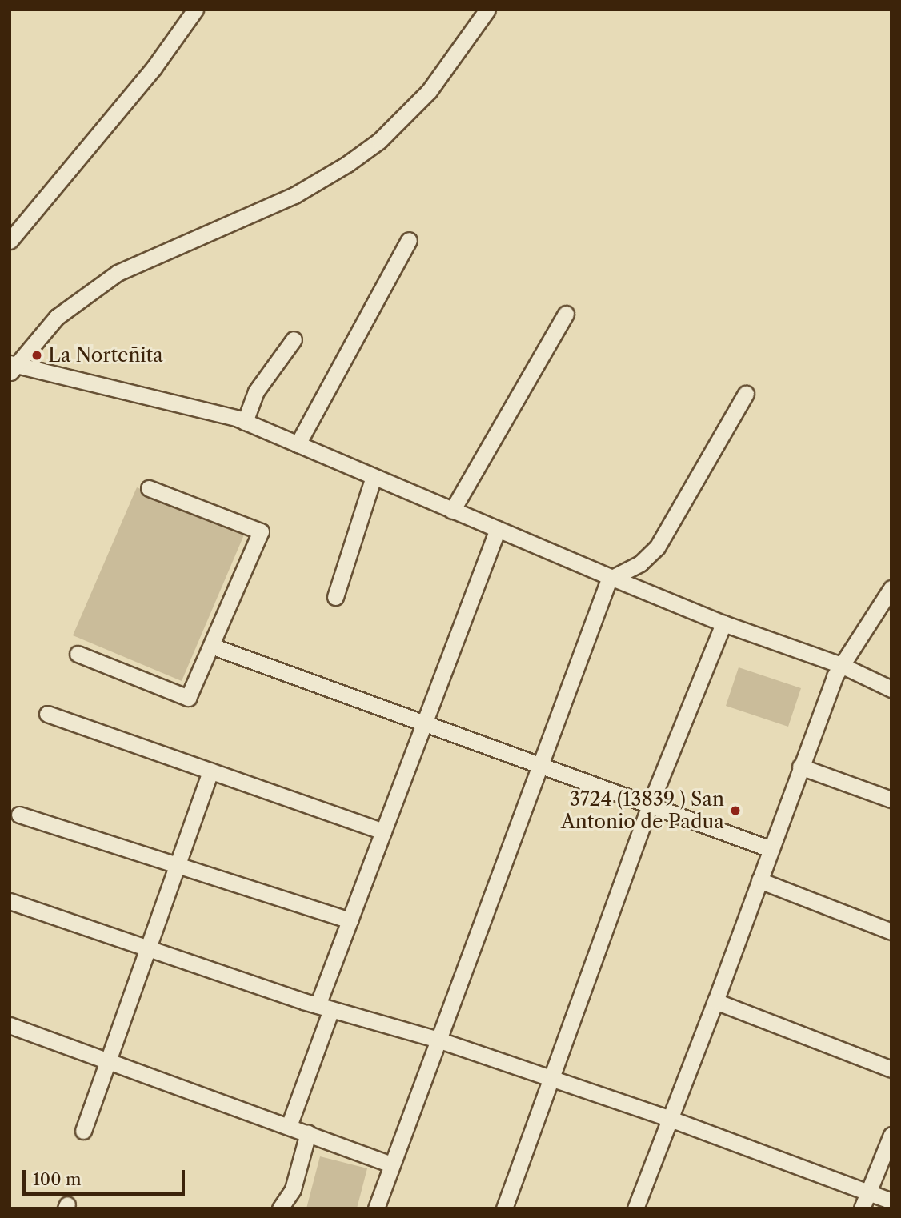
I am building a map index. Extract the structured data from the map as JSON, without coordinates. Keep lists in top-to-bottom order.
{
  "places": ["La Norteñita", "3724 (13839 ) San Antonio de Padua"],
  "scale_bar": "100 m"
}
